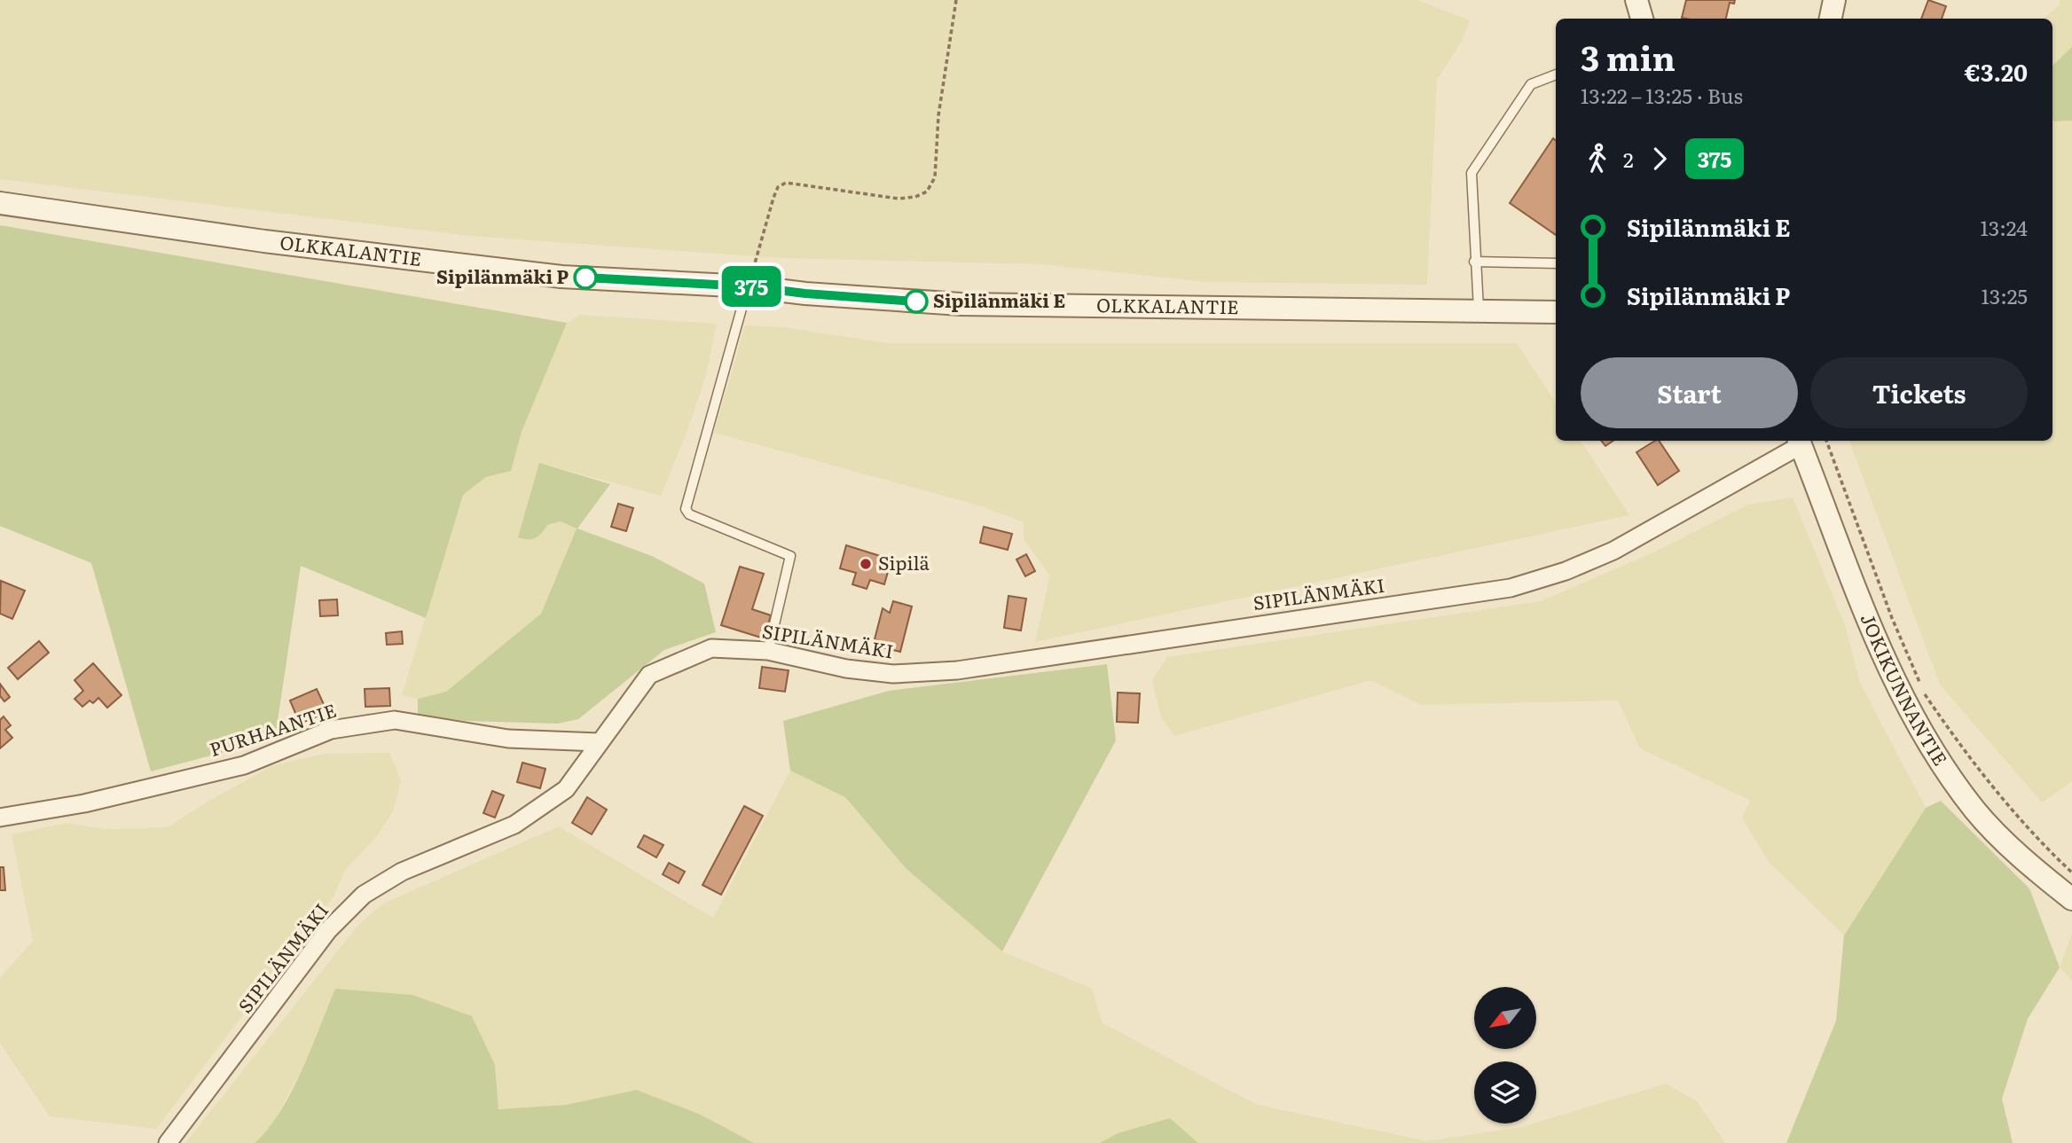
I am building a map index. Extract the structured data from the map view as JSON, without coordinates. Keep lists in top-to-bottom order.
{
  "streets": {
    "street": [
      "OLKKALANTIE",
      "SIPILÄNMÄKI",
      "JOKIKUNNANTIE",
      "PURHAANTIE"
    ]
  },
  "crossings": [
    ["SIPILÄNMÄKI", "JOKIKUNNANTIE"],
    ["SIPILÄNMÄKI", "PURHAANTIE"]
  ],
  "places": ["Sipilänmäki P", "Sipilänmäki E", "Sipilä"],
  "lines": ["bus line 375"],
  "north": "bottom left",
  "page": {
    "on_map": "375",
    "heading": ["3 min", "13:22 – 13:25 · Bus", "€3.20"],
    "legs": ["2", "375"],
    "list": [
      {
        "name": "Sipilänmäki E",
        "value": "13:24"
      },
      {
        "name": "Sipilänmäki P",
        "value": "13:25"
      }
    ],
    "buttons": ["Start", "Tickets"]
  }
}
